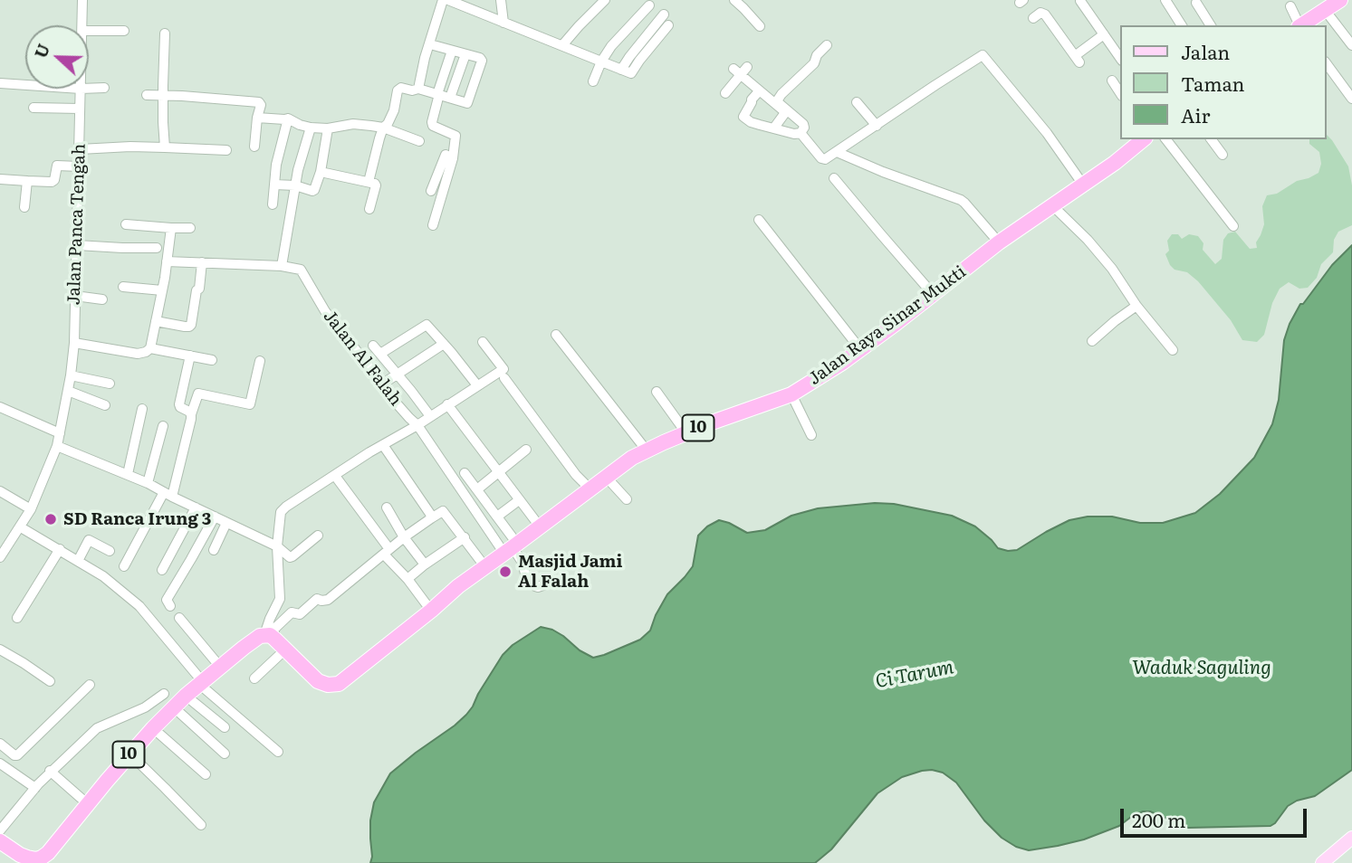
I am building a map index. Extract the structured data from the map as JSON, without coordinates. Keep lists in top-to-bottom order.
{
  "streets": {
    "highway": ["Jalan Raya Sinar Mukti", "10"],
    "street": ["Jalan Panca Tengah", "Jalan Al Falah"]
  },
  "crossings": [
    ["Jalan Raya Sinar Mukti", "Jalan Al Falah"],
    ["Jalan Raya Sinar Mukti", "10"]
  ],
  "water": ["Waduk Saguling", "Ci Tarum"],
  "places": ["SD Ranca Irung 3", "Masjid Jami Al Falah"],
  "legend": ["Jalan", "Taman", "Air"],
  "scale_bar": "200 m",
  "north": "left"
}
